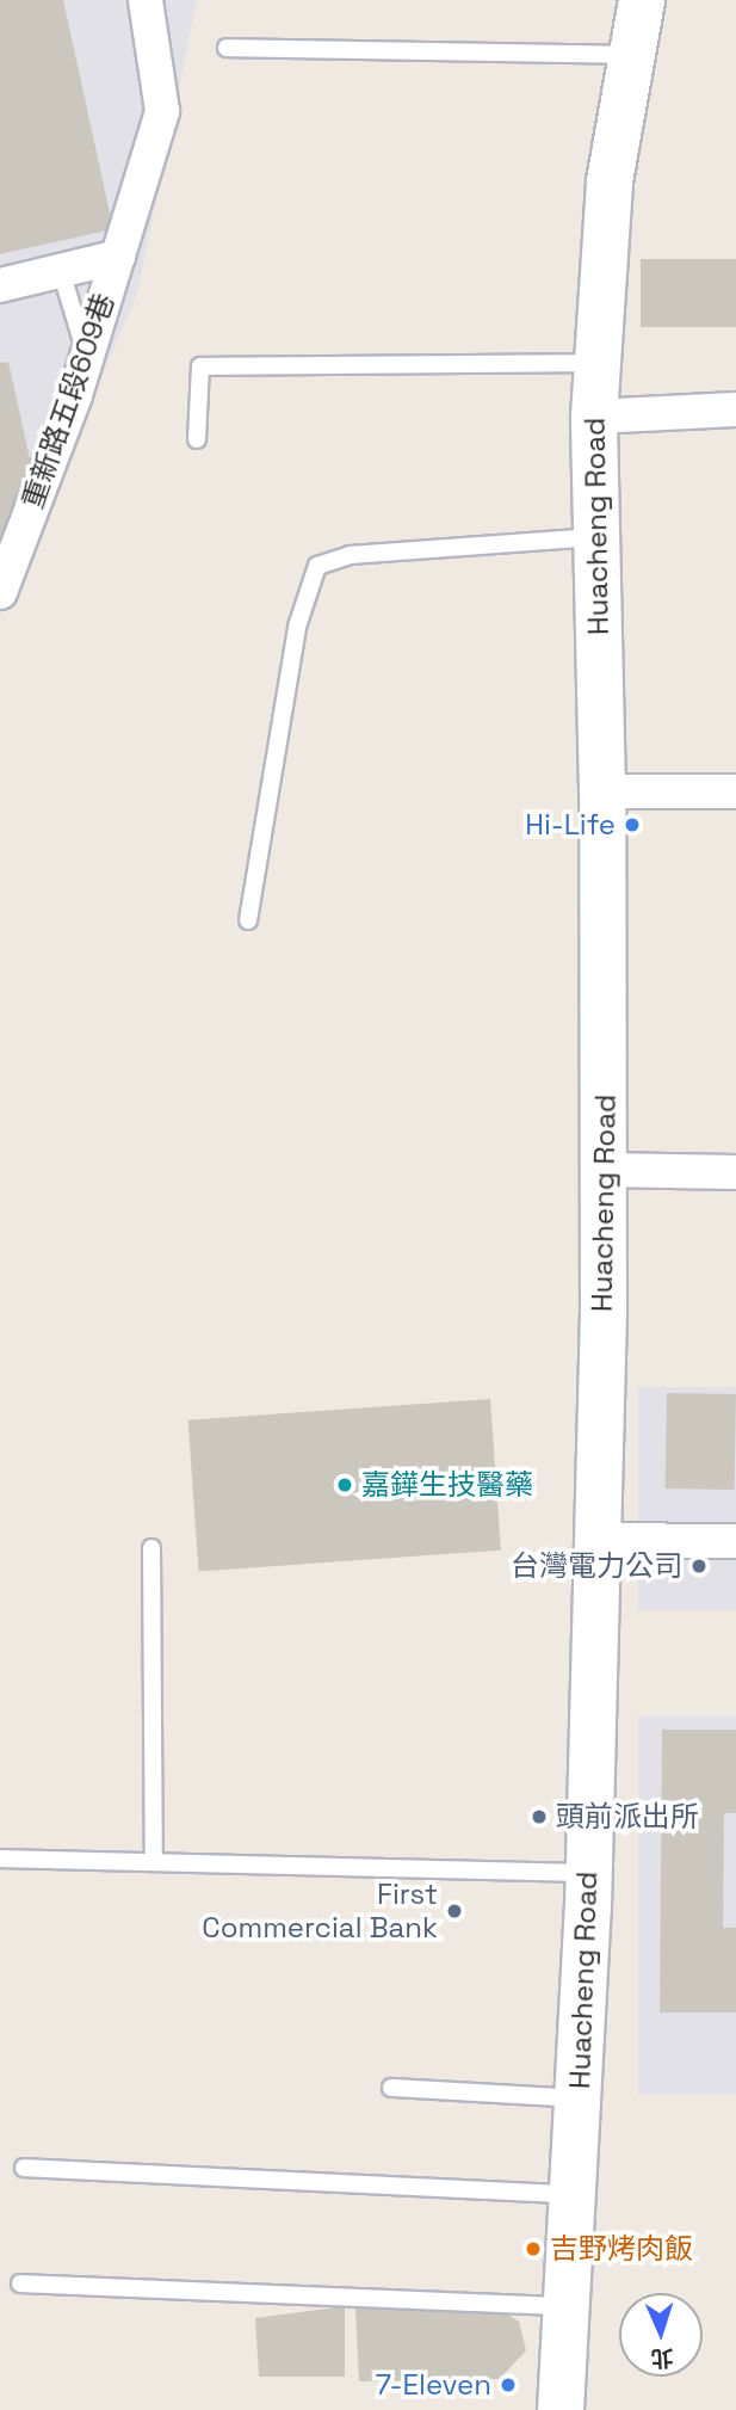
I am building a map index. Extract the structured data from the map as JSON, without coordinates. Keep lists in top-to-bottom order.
{
  "streets": {
    "street": ["重新路五段609巷", "Huacheng Road"]
  },
  "places": [
    "Hi-Life",
    "嘉鏵生技醫藥",
    "台灣電力公司",
    "頭前派出所",
    "First Commercial Bank",
    "吉野烤肉飯",
    "7-Eleven"
  ],
  "north": "bottom"
}
